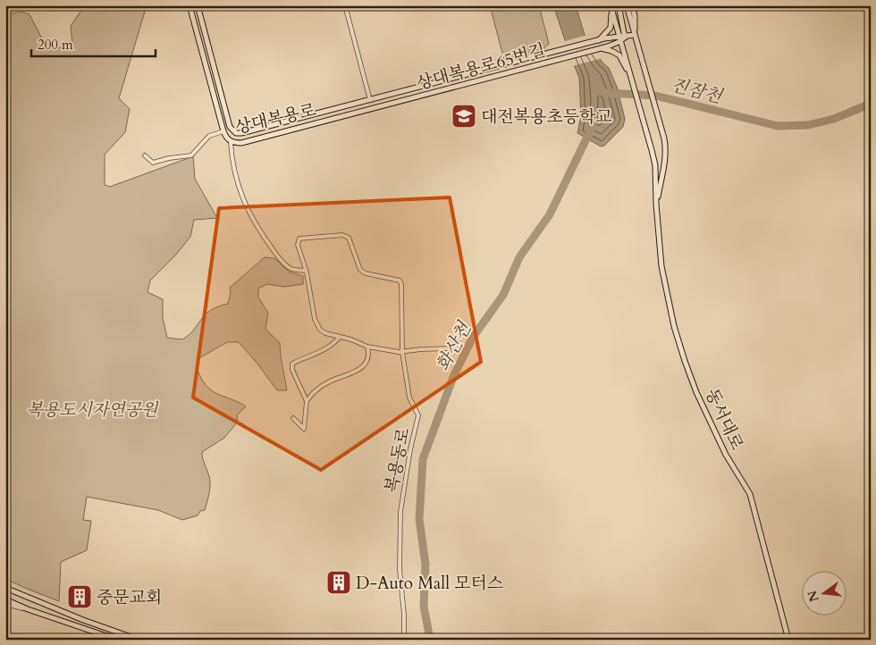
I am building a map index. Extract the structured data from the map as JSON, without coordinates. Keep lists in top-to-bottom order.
{
  "streets": {
    "street": [
      "상대복용로65번길",
      "상대복용로",
      "동서대로",
      "복용동로"
    ]
  },
  "crossings": [
    ["상대복용로65번길", "상대복용로"],
    ["상대복용로65번길", "동서대로"]
  ],
  "water": ["진잠천", "화산천"],
  "parks": ["복용도시자연공원"],
  "places": {
    "school or university": ["대전복용초등학교"],
    "building": ["D-Auto Mall 모터스", "중문교회"]
  },
  "scale_bar": "200 m",
  "north": "left"
}
